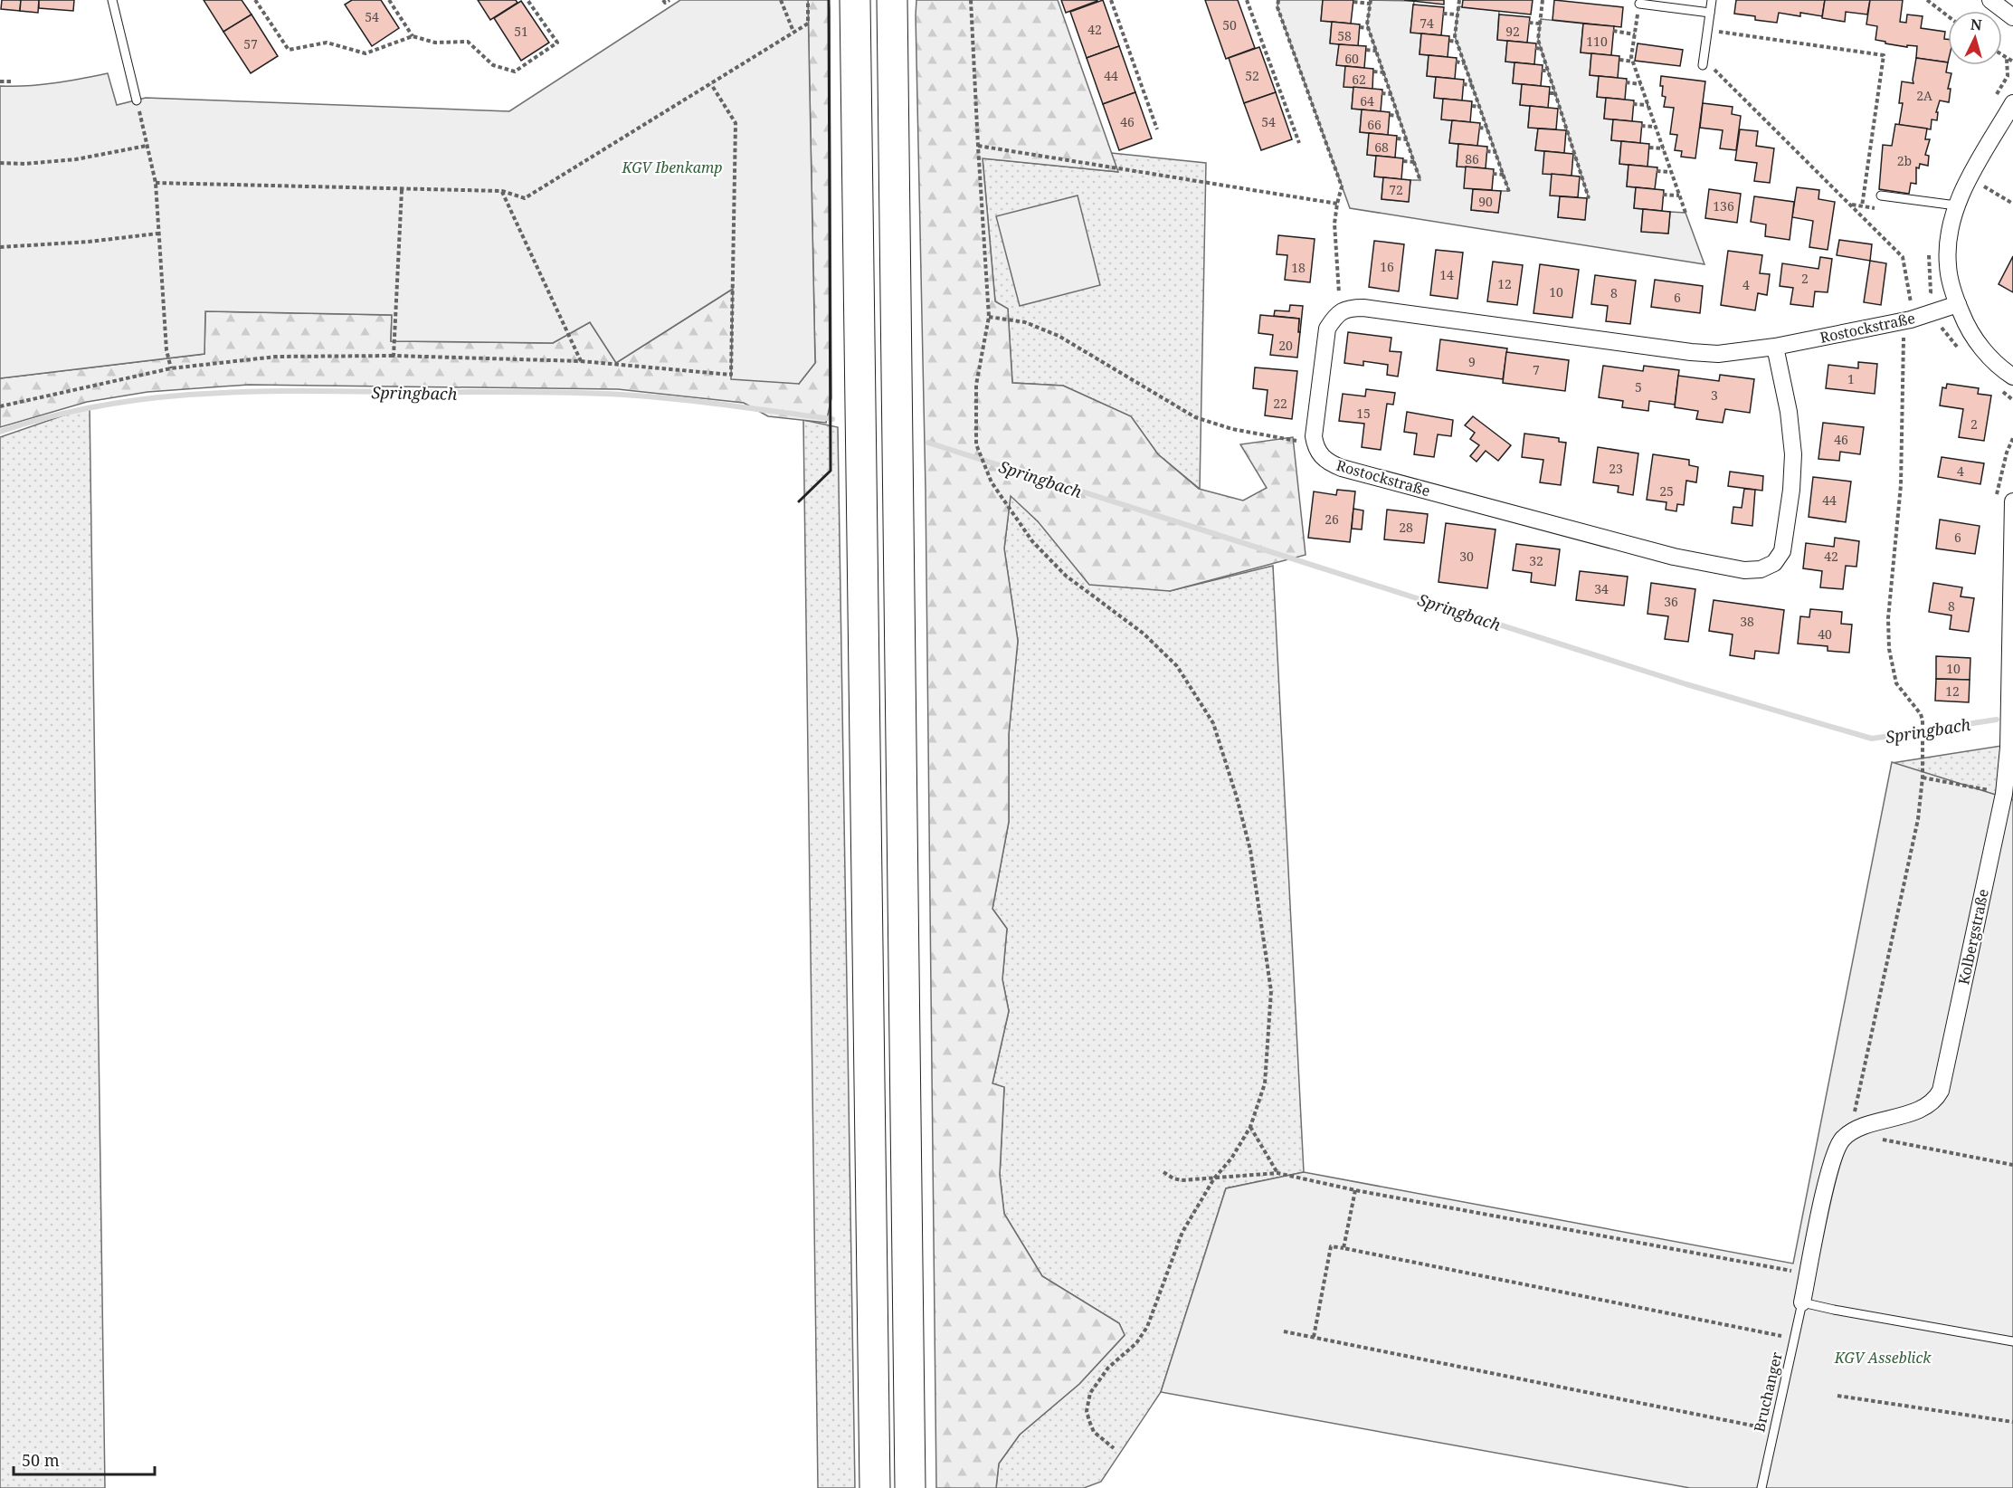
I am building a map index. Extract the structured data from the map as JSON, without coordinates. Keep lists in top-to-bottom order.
{
  "streets": {
    "street": ["Rostockstraße", "Kolbergstraße"],
    "lane": ["Bruchanger"]
  },
  "water": ["Springbach"],
  "parks": ["KGV Ibenkamp", "KGV Asseblick"],
  "house_numbers": [
    "54",
    "74",
    "50",
    "42",
    "51",
    "92",
    "58",
    "110",
    "57",
    "60",
    "44",
    "52",
    "62",
    "2A",
    "64",
    "46",
    "54",
    "66",
    "68",
    "86",
    "2b",
    "72",
    "90",
    "136",
    "16",
    "18",
    "14",
    "2",
    "12",
    "4",
    "10",
    "8",
    "6",
    "20",
    "9",
    "7",
    "1",
    "5",
    "3",
    "22",
    "15",
    "2",
    "46",
    "23",
    "4",
    "25",
    "44",
    "26",
    "28",
    "6",
    "30",
    "42",
    "32",
    "34",
    "36",
    "8",
    "38",
    "40",
    "10",
    "12"
  ],
  "scale_bar": "50 m",
  "north": "top"
}
